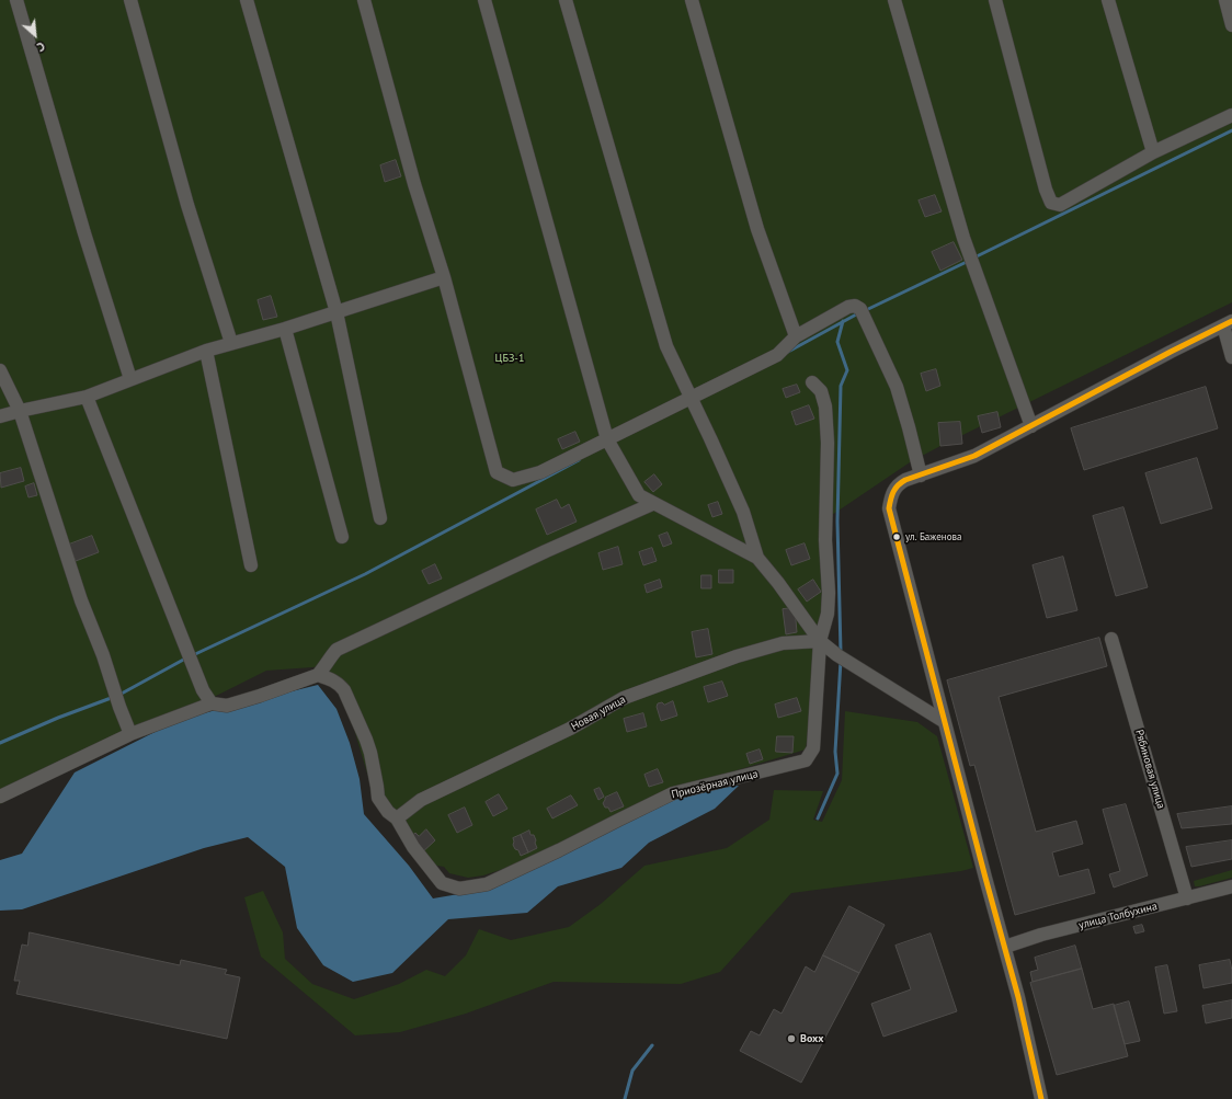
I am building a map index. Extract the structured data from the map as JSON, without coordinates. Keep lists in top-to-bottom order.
{
  "streets": {
    "street": [
      "Новая улица",
      "Рябиновая улица",
      "Приозёрная улица",
      "улица Толбухина"
    ]
  },
  "crossings": [
    ["Новая улица", "Приозёрная улица"],
    ["Рябиновая улица", "улица Толбухина"]
  ],
  "parks": ["ЦБЗ-1"],
  "places": ["ул. Баженова", "Boxx"],
  "north": "bottom right"
}
